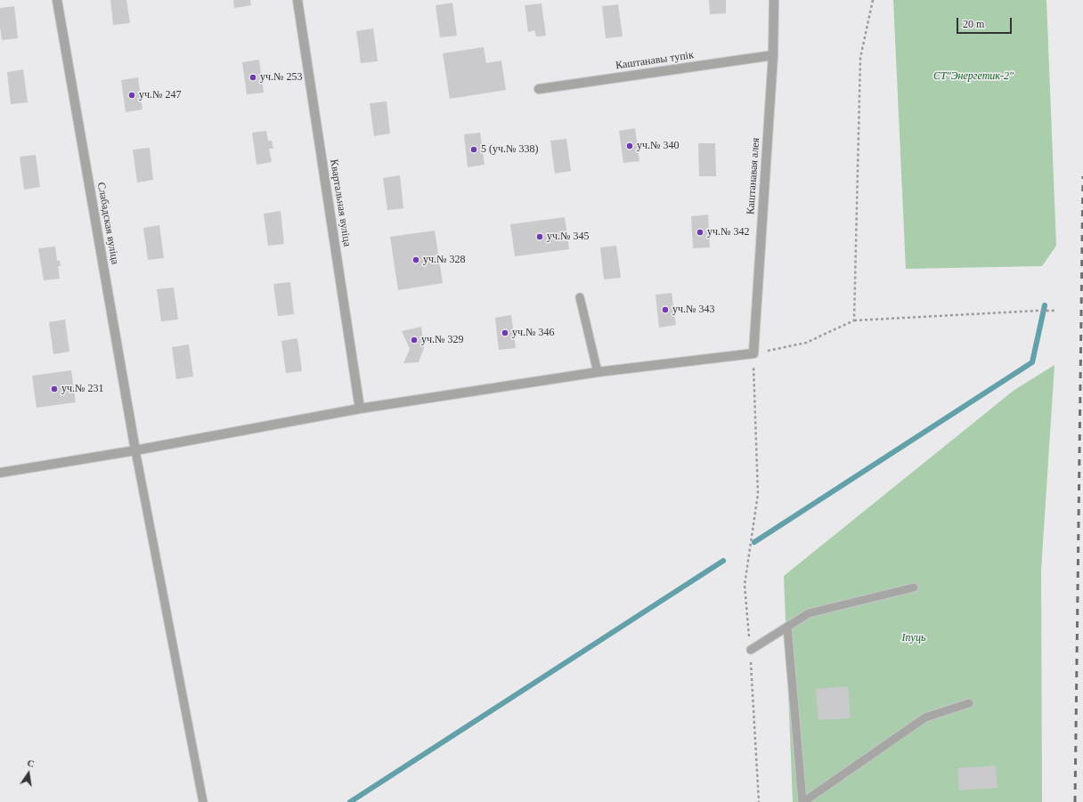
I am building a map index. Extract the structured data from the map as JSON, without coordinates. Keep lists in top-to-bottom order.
{
  "streets": {
    "street": [
      "Каштанавы тупік",
      "Каштанавая алея",
      "Квартальная вуліца",
      "Слабадская вуліца"
    ]
  },
  "crossings": [
    ["Каштанавы тупік", "Каштанавая алея"]
  ],
  "parks": ["СТ\"Энергетик-2\"", "Іпуць"],
  "places": [
    "уч.№ 253",
    "уч.№ 247",
    "уч.№ 340",
    "5 (уч.№ 338)",
    "уч.№ 342",
    "уч.№ 345",
    "уч.№ 328",
    "уч.№ 343",
    "уч.№ 346",
    "уч.№ 329",
    "уч.№ 231"
  ],
  "scale_bar": "20 m",
  "north": "top"
}
